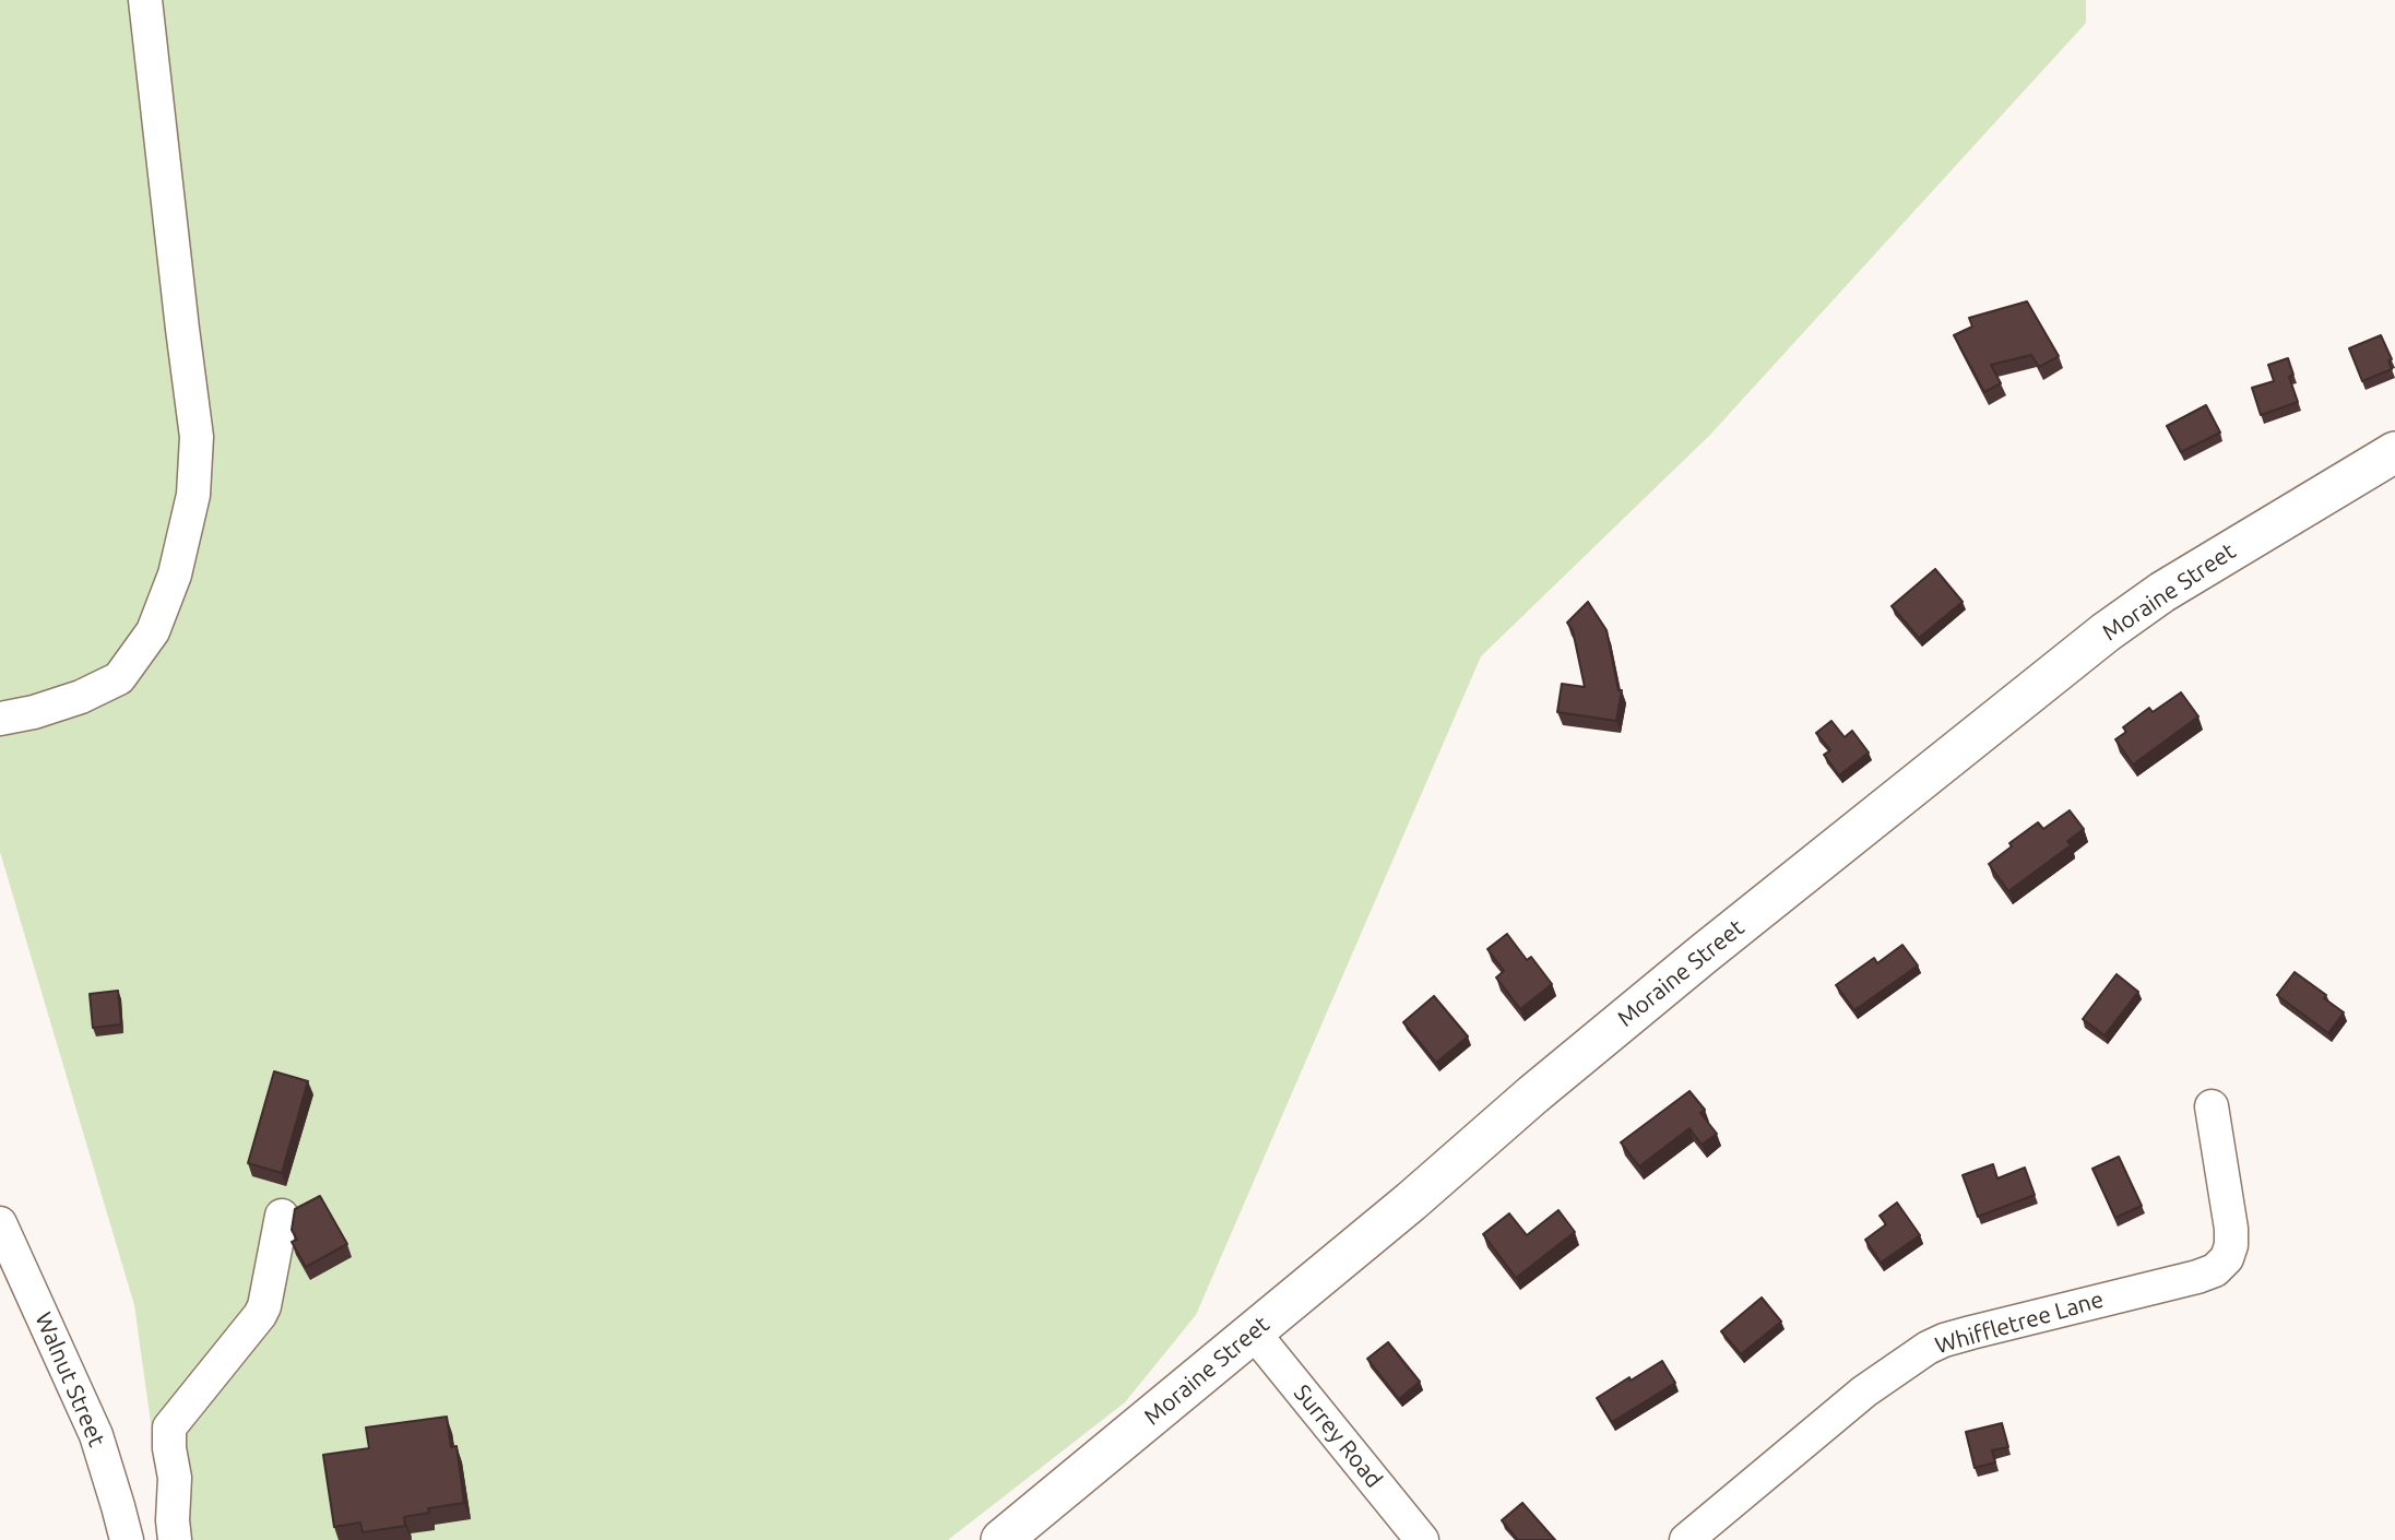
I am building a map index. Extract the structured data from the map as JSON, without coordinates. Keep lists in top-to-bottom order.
{
  "streets": {
    "main road": ["Moraine Street"],
    "street": ["Whiffletree Lane", "Walnut Street", "Surrey Road"]
  },
  "crossings": [
    ["Moraine Street", "Surrey Road"]
  ]
}
